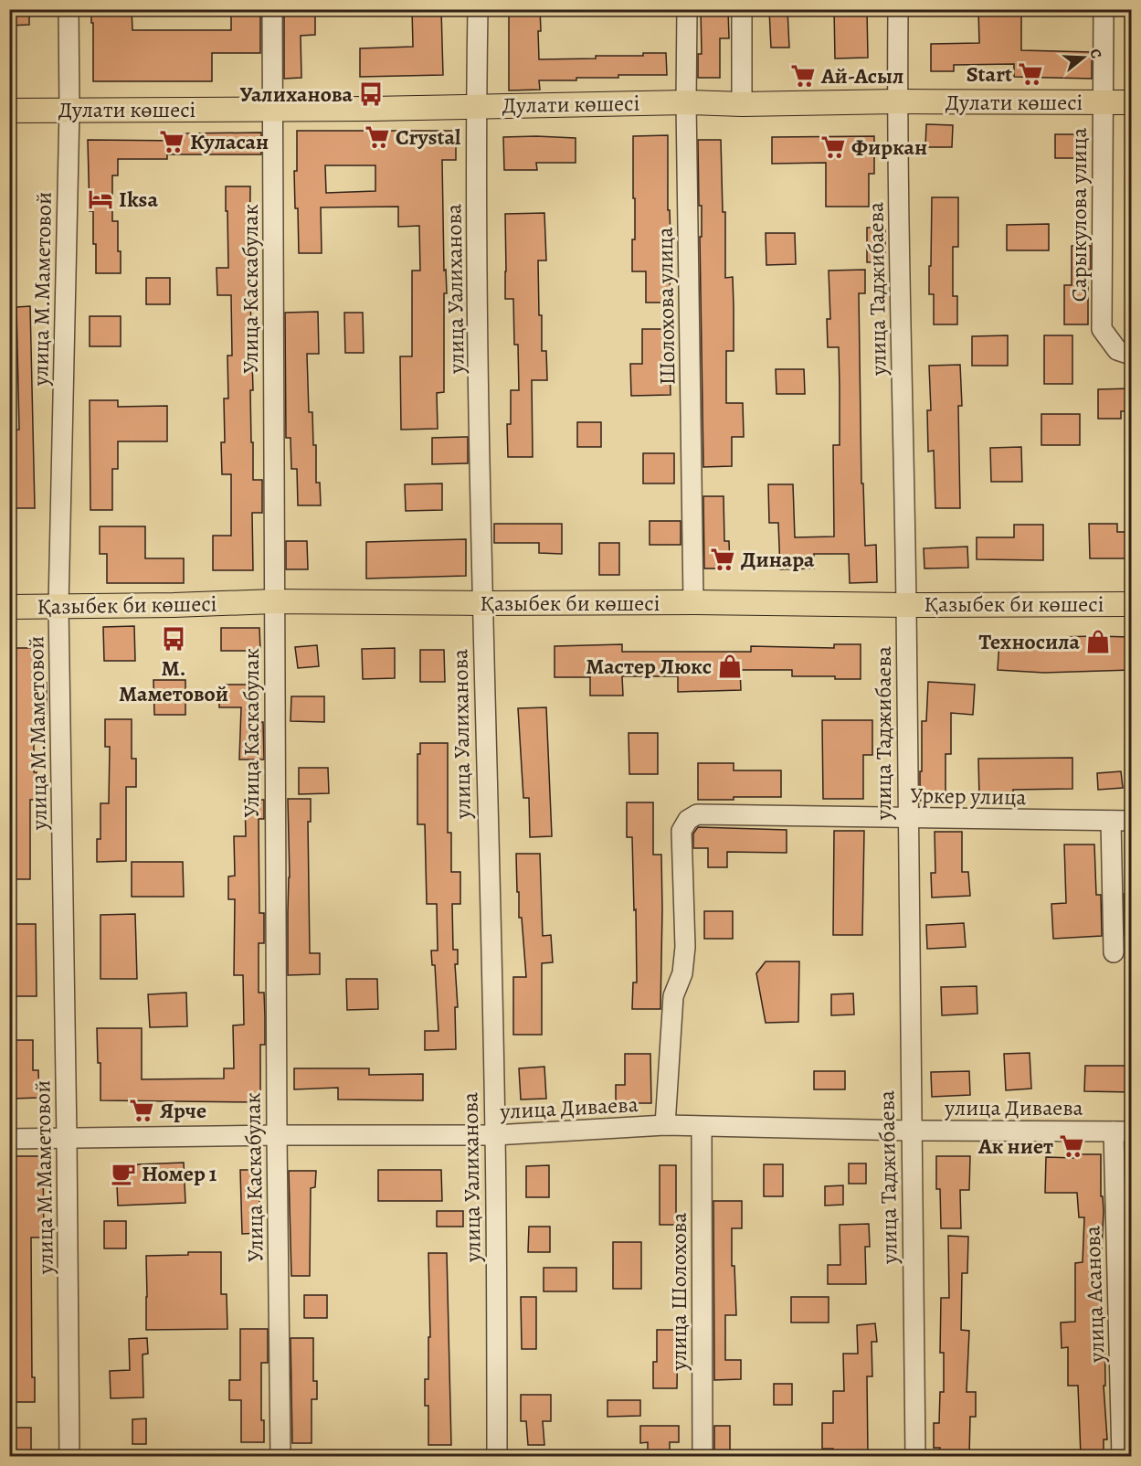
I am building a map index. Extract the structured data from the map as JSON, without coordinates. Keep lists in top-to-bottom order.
{
  "streets": {
    "main road": ["Дулати көшесі", "Қазыбек би көшесі"],
    "street": [
      "Сарыкулова улица",
      "улица М.Маметовой",
      "Улица Каскабулак",
      "улица Уалиханова",
      "улица Таджибаева",
      "Шолохова улица",
      "Уркер улица",
      "улица Диваева",
      "улица Шолохова",
      "улица Асанова"
    ]
  },
  "crossings": [
    ["Дулати көшесі", "Сарыкулова улица"],
    ["Дулати көшесі", "улица М.Маметовой"],
    ["Дулати көшесі", "Улица Каскабулак"],
    ["Дулати көшесі", "улица Уалиханова"],
    ["Дулати көшесі", "улица Таджибаева"],
    ["Дулати көшесі", "Шолохова улица"],
    ["улица М.Маметовой", "Қазыбек би көшесі"],
    ["улица М.Маметовой", "улица Диваева"],
    ["Улица Каскабулак", "Қазыбек би көшесі"],
    ["Улица Каскабулак", "улица Диваева"],
    ["улица Уалиханова", "Қазыбек би көшесі"],
    ["улица Уалиханова", "улица Диваева"],
    ["улица Таджибаева", "Қазыбек би көшесі"],
    ["улица Таджибаева", "Уркер улица"],
    ["улица Таджибаева", "улица Диваева"],
    ["Шолохова улица", "Қазыбек би көшесі"],
    ["Уркер улица", "улица Диваева"],
    ["улица Диваева", "улица Шолохова"],
    ["улица Диваева", "улица Асанова"]
  ],
  "places": {
    "supermarket": [
      "Start",
      "Ай-Асыл",
      "Crystal",
      "Куласан",
      "Фиркан",
      "Динара",
      "Ярче",
      "Ак ниет"
    ],
    "bus stop": ["Уалиханова", "М. Маметовой"],
    "hotel": ["Iksa"],
    "shop": ["Техносила", "Мастер Люкс"],
    "cafe": ["Номер 1"]
  },
  "north": "right"
}
